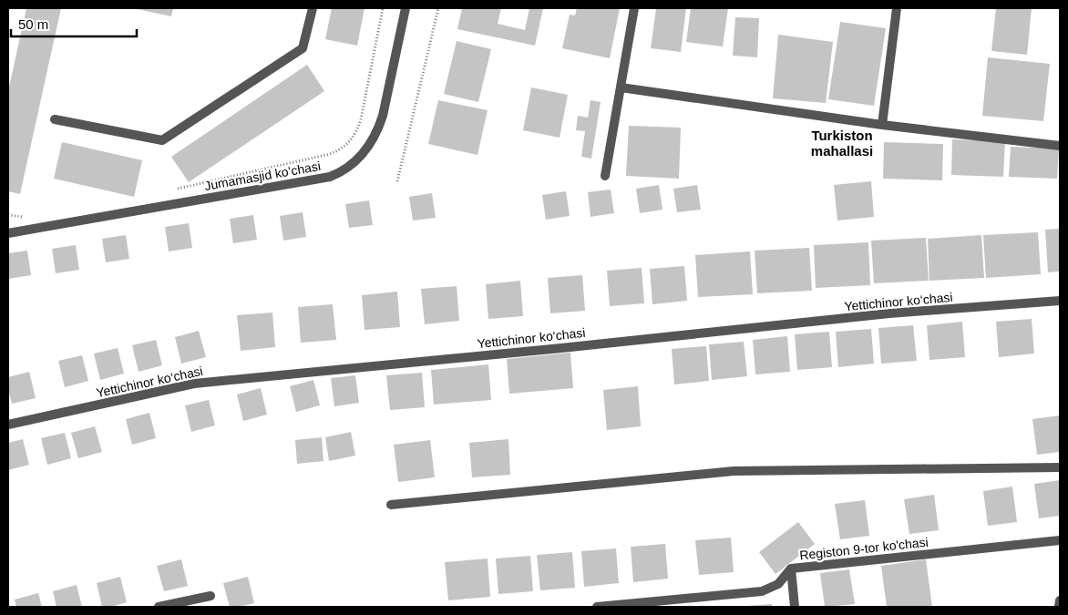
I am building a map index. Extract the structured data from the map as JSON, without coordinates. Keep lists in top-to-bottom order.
{
  "streets": {
    "street": ["Jumamasjid koʻchasi", "Yettichinor ko‘chasi", "Registon 9-tor ko'chasi"]
  },
  "districts": ["Turkiston mahallasi"],
  "scale_bar": "50 m"
}
